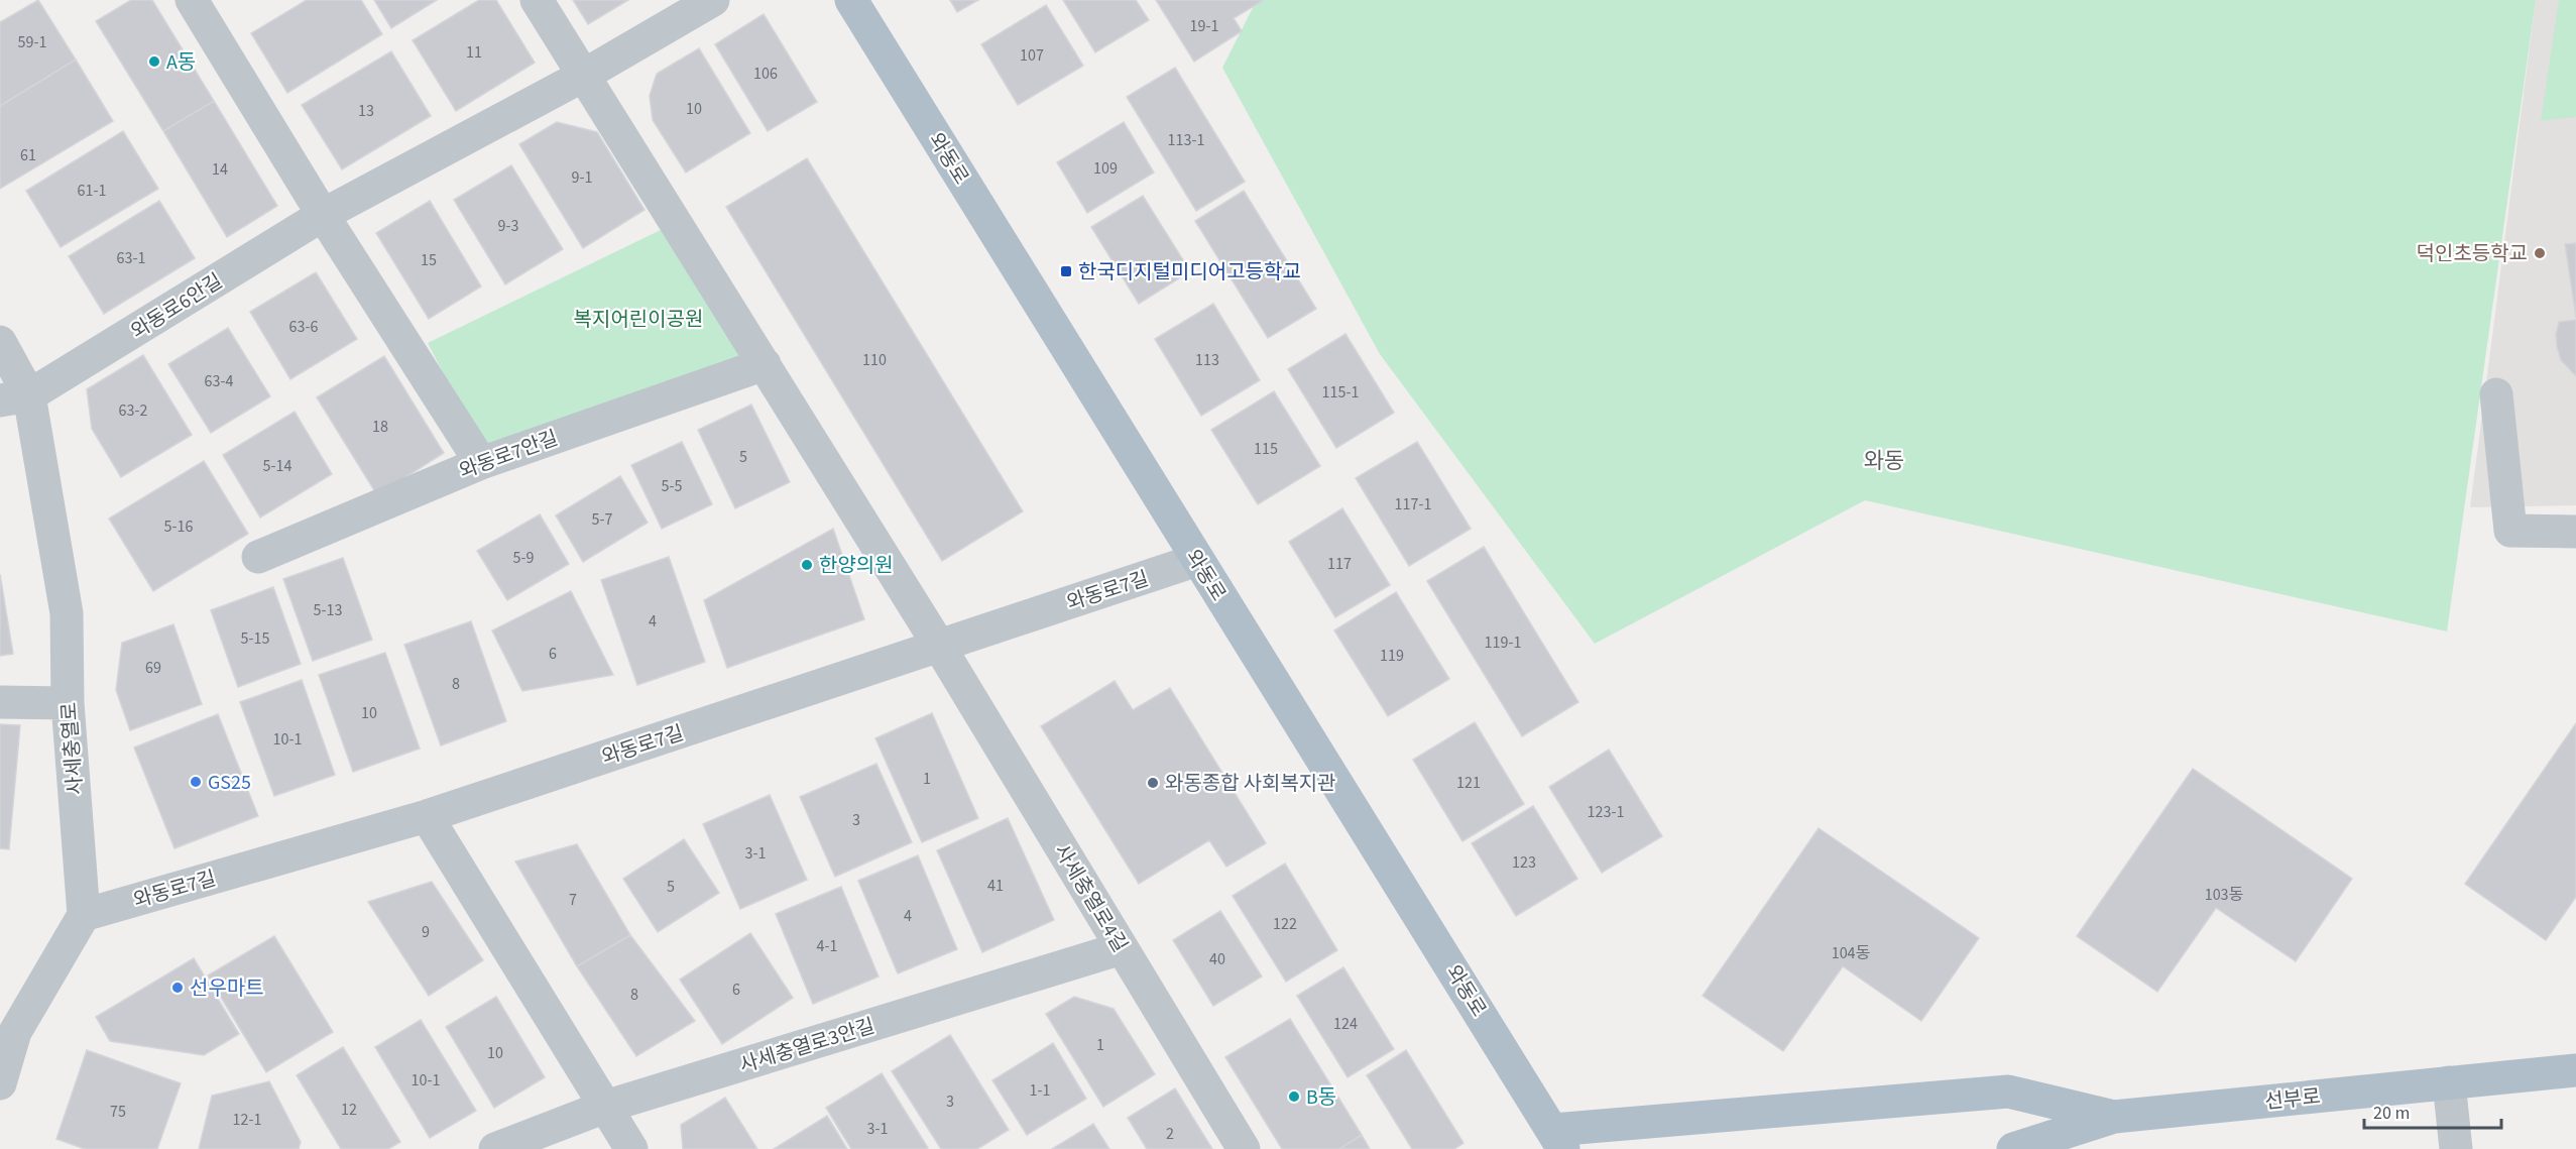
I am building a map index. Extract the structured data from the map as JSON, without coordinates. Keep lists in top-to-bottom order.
{
  "streets": {
    "main road": ["와동로", "선부로"],
    "street": [
      "와동로6안길",
      "와동로7안길",
      "와동로7길",
      "사세충열로",
      "사세충열로4길",
      "사세충열로3안길"
    ]
  },
  "crossings": [
    ["와동로", "와동로7길"],
    ["와동로6안길", "사세충열로"],
    ["와동로7길", "사세충열로"],
    ["와동로7길", "사세충열로4길"],
    ["사세충열로4길", "사세충열로3안길"]
  ],
  "districts": ["와동"],
  "parks": ["복지어린이공원"],
  "places": {
    "other": [
      "A동",
      "덕인초등학교",
      "한양의원",
      "GS25",
      "와동종합 사회복지관",
      "선우마트",
      "B동"
    ],
    "transit": ["한국디지털미디어고등학교"]
  },
  "house_numbers": [
    "19-1",
    "59-1",
    "11",
    "107",
    "106",
    "10",
    "13",
    "113-1",
    "61",
    "109",
    "14",
    "9-1",
    "61-1",
    "9-3",
    "63-1",
    "15",
    "63-6",
    "110",
    "113",
    "63-4",
    "115-1",
    "63-2",
    "18",
    "115",
    "5",
    "5-14",
    "5-5",
    "117-1",
    "5-7",
    "5-16",
    "5-9",
    "117",
    "5-13",
    "4",
    "5-15",
    "119-1",
    "6",
    "119",
    "69",
    "8",
    "10",
    "10-1",
    "1",
    "121",
    "123-1",
    "3",
    "3-1",
    "123",
    "41",
    "5",
    "103동",
    "7",
    "4",
    "122",
    "9",
    "4-1",
    "104동",
    "40",
    "6",
    "8",
    "124",
    "1",
    "10",
    "10-1",
    "1-1",
    "3",
    "12",
    "75",
    "12-1",
    "3-1",
    "2"
  ],
  "scale_bar": "20 m"
}
